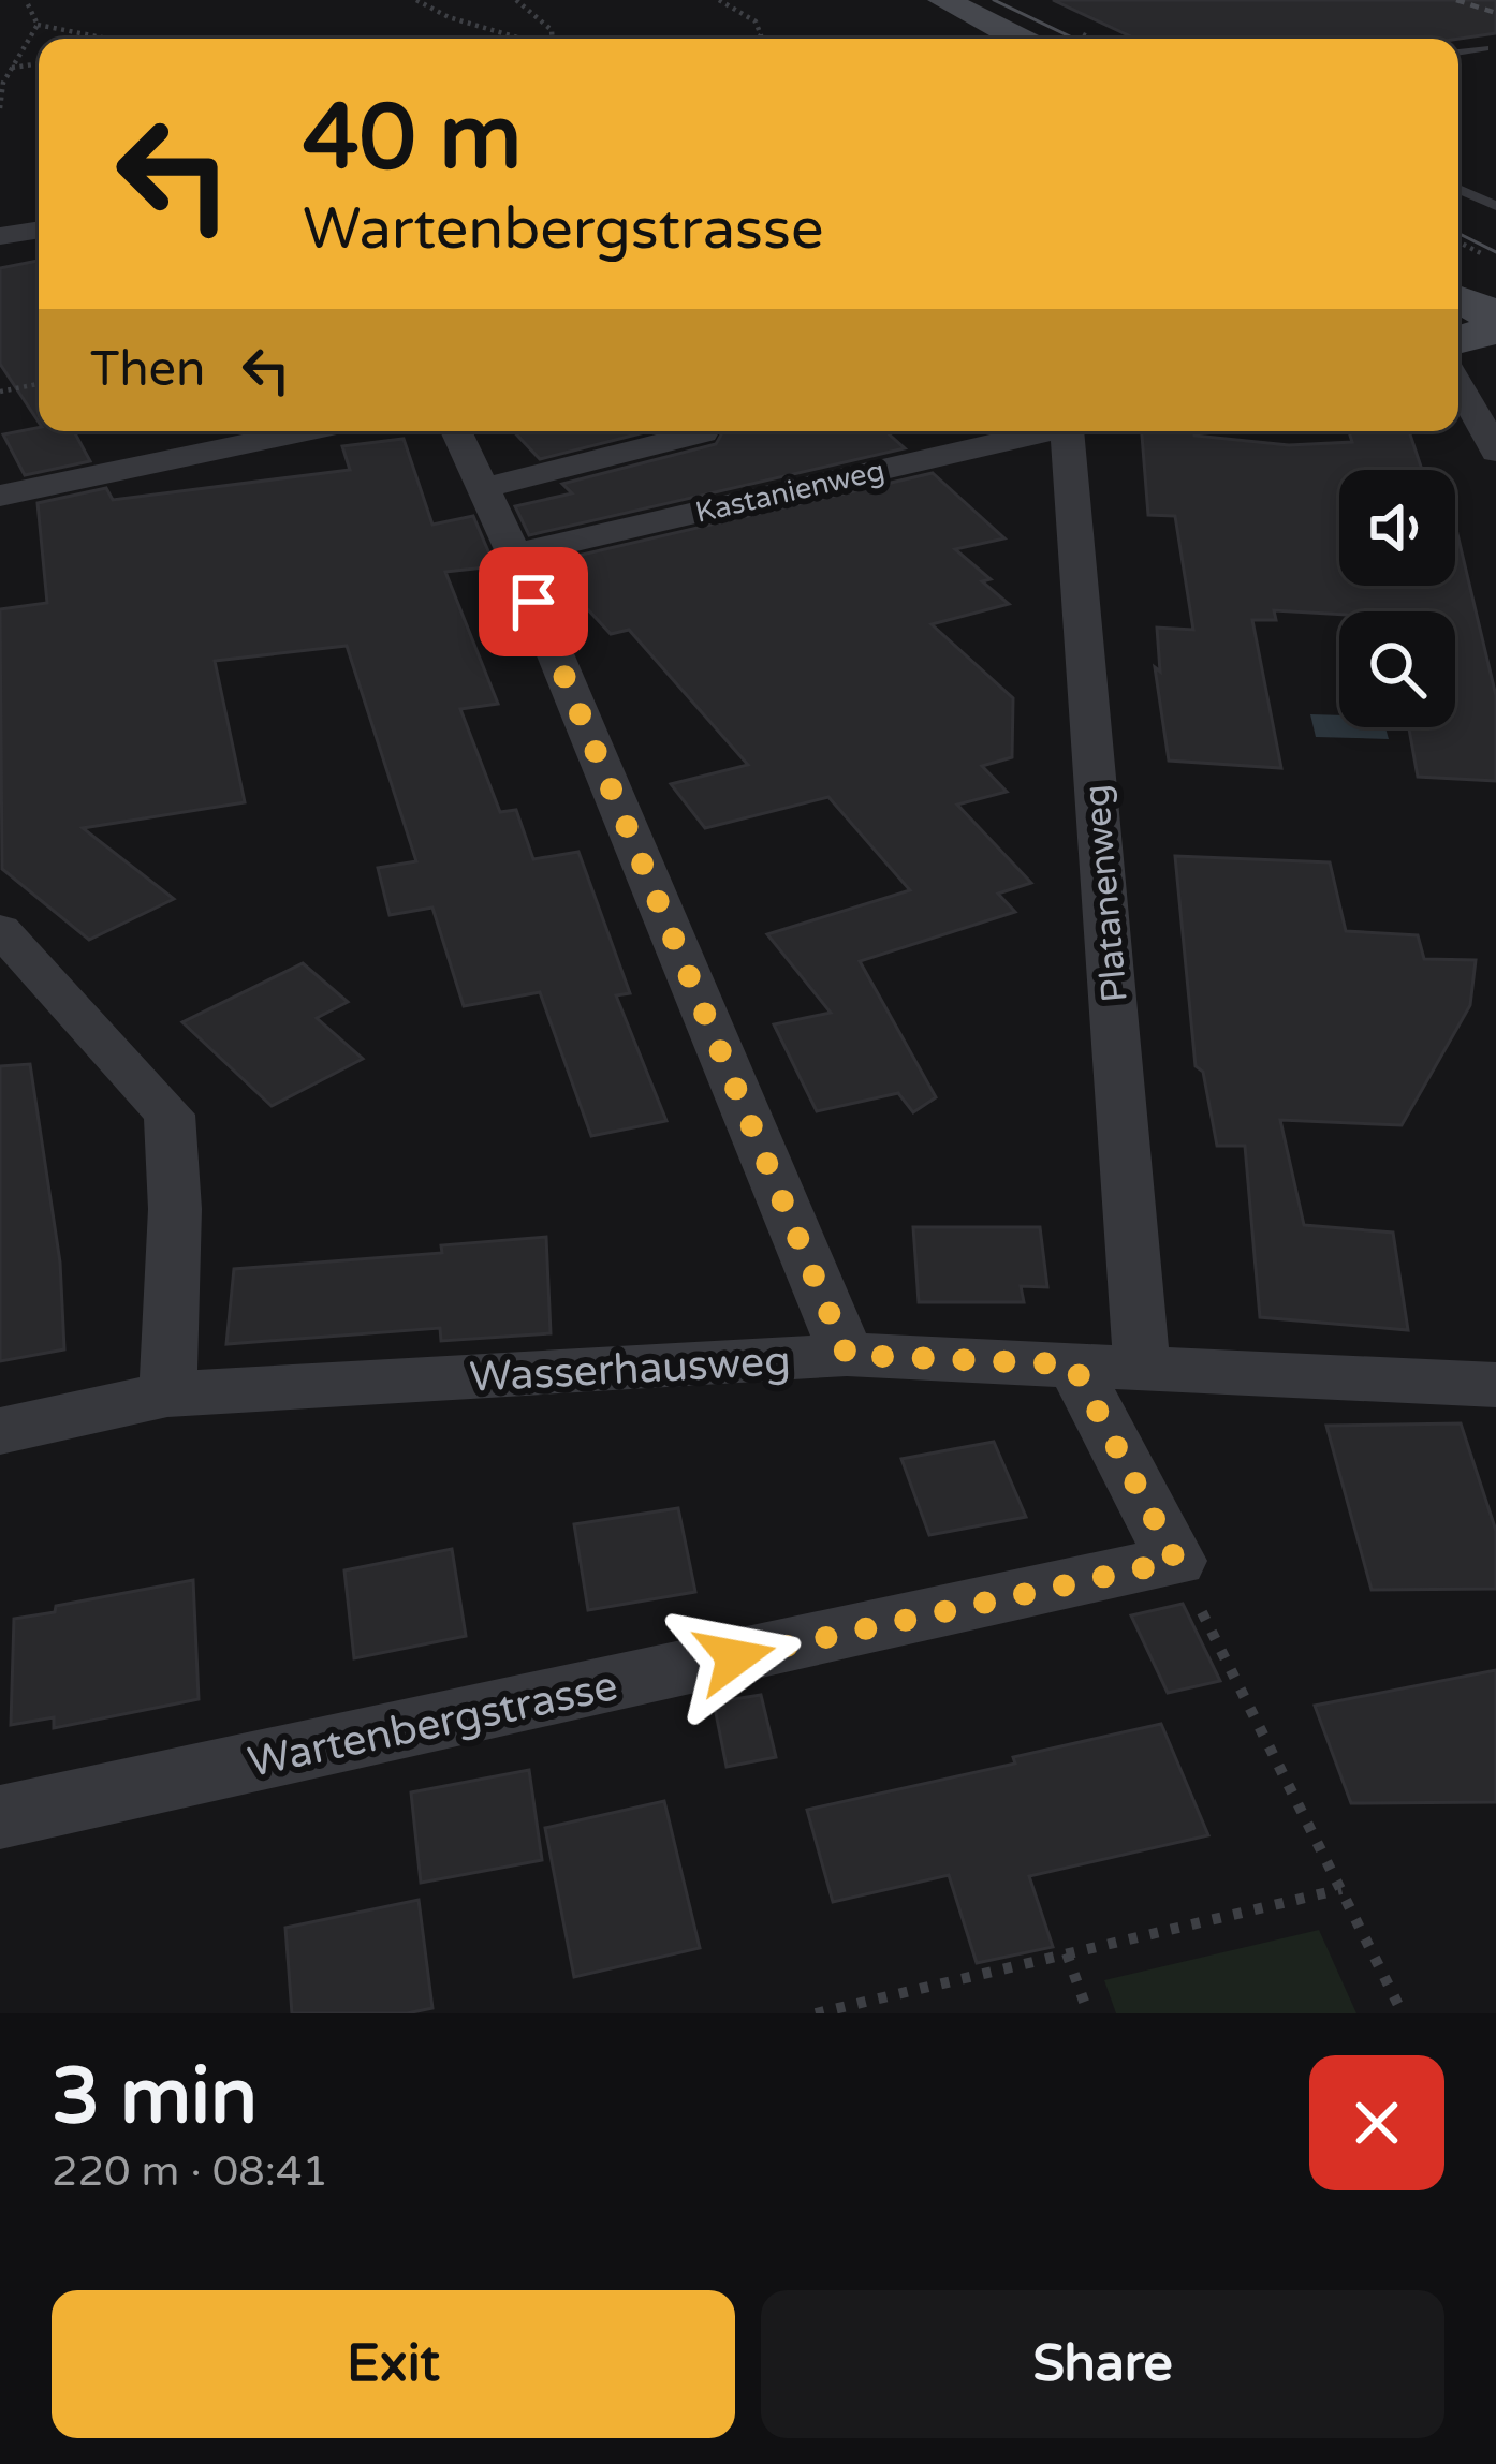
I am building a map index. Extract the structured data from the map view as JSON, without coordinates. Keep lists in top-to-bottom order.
{
  "streets": {
    "street": [
      "Kastanienweg",
      "Platanenweg",
      "Wasserhausweg",
      "Wartenbergstrasse"
    ]
  },
  "crossings": [
    ["Platanenweg", "Wasserhausweg"]
  ],
  "page": {
    "turn": ["40 m", "Wartenbergstrasse"],
    "then": "Then",
    "heading": ["3 min", "220 m · 08:41"],
    "buttons": ["Exit", "Share"]
  }
}
